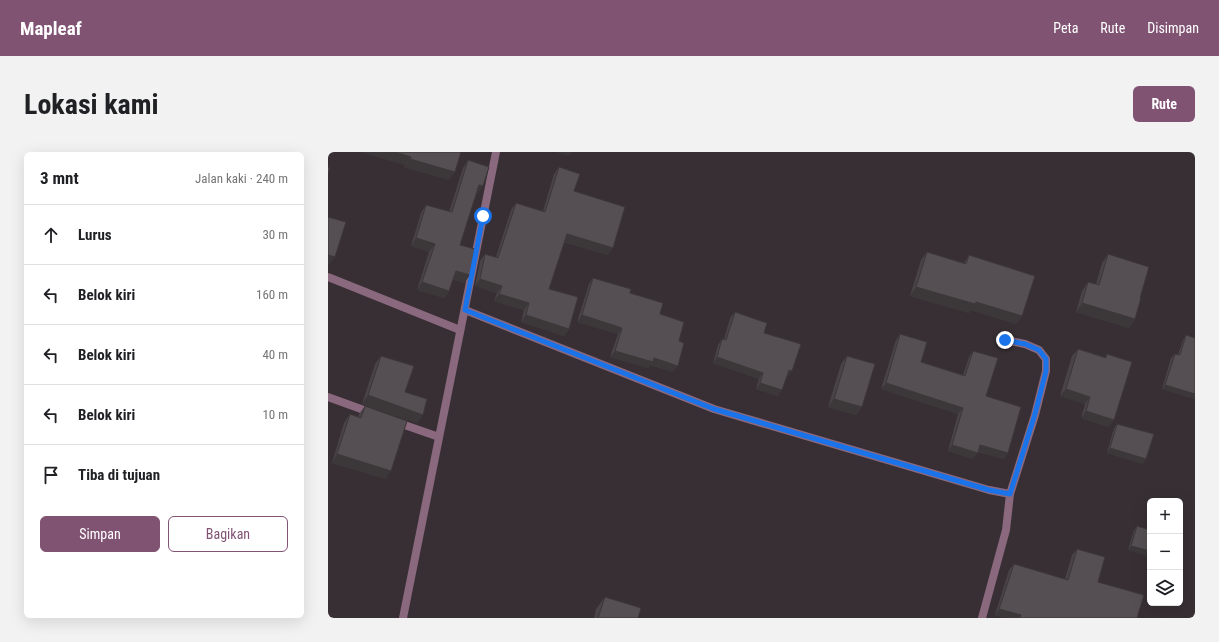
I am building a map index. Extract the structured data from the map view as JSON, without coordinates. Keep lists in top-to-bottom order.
{
  "page": {
    "header": "Mapleaf",
    "nav": ["Peta", "Rute", "Disimpan"],
    "buttons": [
      "Rute",
      ["Simpan", "Bagikan"]
    ],
    "title": "Lokasi kami",
    "heading": ["3 mnt", "Jalan kaki · 240 m"],
    "list": [
      ["Lurus", "30 m"],
      ["Belok kiri", "160 m"],
      ["Belok kiri", "40 m"],
      ["Belok kiri", "10 m"],
      "Tiba di tujuan"
    ],
    "map_buttons": ["+", "−"]
  }
}
